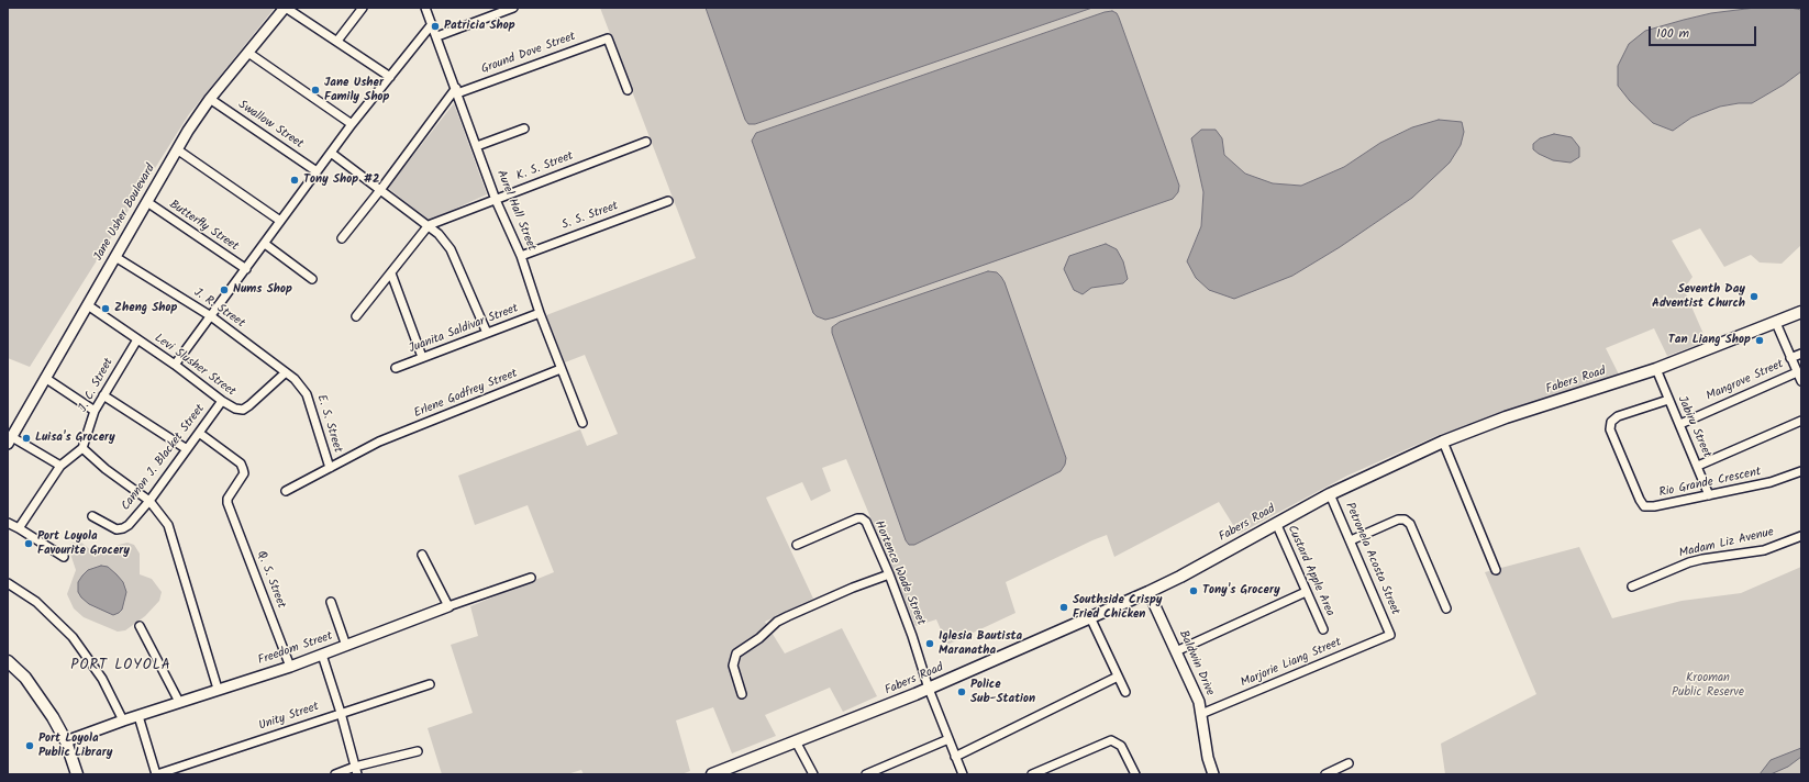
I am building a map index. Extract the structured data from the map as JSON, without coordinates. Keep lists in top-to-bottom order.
{
  "streets": {
    "main road": ["Fabers Road"],
    "street": [
      "Ground Dove Street",
      "Swallow Street",
      "K. S. Street",
      "Aurel Hall Street",
      "Jane Usher Boulevard",
      "S. S. Street",
      "Butterfly Street",
      "J. R. Street",
      "Juanita Saldivar Street",
      "Levi Slusher Street",
      "Mangrove Street",
      "J. C. Street",
      "Erlene Godfrey Street",
      "E. S. Street",
      "Jabiru Street",
      "Cannon J. Blacket Street",
      "Rio Grande Crescent",
      "Madam Liz Avenue",
      "Petronela Acosta Street",
      "Custard Apple Area",
      "Hortence Wade Street",
      "Q. S. Street",
      "Freedom Street",
      "Baldwin Drive",
      "Marjorie Liang Street",
      "Unity Street"
    ]
  },
  "crossings": [
    ["Ground Dove Street", "Aurel Hall Street"],
    ["Swallow Street", "Jane Usher Boulevard"],
    ["K. S. Street", "Aurel Hall Street"],
    ["Aurel Hall Street", "S. S. Street"],
    ["Aurel Hall Street", "Juanita Saldivar Street"],
    ["Aurel Hall Street", "Erlene Godfrey Street"],
    ["Jane Usher Boulevard", "Butterfly Street"],
    ["Jane Usher Boulevard", "J. R. Street"],
    ["Jane Usher Boulevard", "Levi Slusher Street"],
    ["J. R. Street", "Levi Slusher Street"],
    ["J. R. Street", "E. S. Street"],
    ["Levi Slusher Street", "J. C. Street"],
    ["Levi Slusher Street", "Cannon J. Blacket Street"],
    ["Fabers Road", "Jabiru Street"],
    ["Fabers Road", "Petronela Acosta Street"],
    ["Fabers Road", "Custard Apple Area"],
    ["Fabers Road", "Hortence Wade Street"],
    ["Fabers Road", "Baldwin Drive"],
    ["Mangrove Street", "Jabiru Street"],
    ["Erlene Godfrey Street", "E. S. Street"],
    ["Jabiru Street", "Rio Grande Crescent"],
    ["Cannon J. Blacket Street", "Q. S. Street"],
    ["Petronela Acosta Street", "Marjorie Liang Street"],
    ["Q. S. Street", "Freedom Street"],
    ["Baldwin Drive", "Marjorie Liang Street"]
  ],
  "districts": ["PORT LOYOLA"],
  "parks": ["Krooman Public Reserve"],
  "places": [
    "Patricia Shop",
    "Jane Usher Family Shop",
    "Tony Shop #2",
    "Nums Shop",
    "Seventh Day Adventist Church",
    "Zheng Shop",
    "Tan Liang Shop",
    "Luisa's Grocery",
    "Port Loyola Favourite Grocery",
    "Tony's Grocery",
    "Southside Crispy Fried Chicken",
    "Iglesia Bautista Maranatha",
    "Police Sub-Station",
    "Port Loyola Public Library"
  ],
  "scale_bar": "100 m"
}
